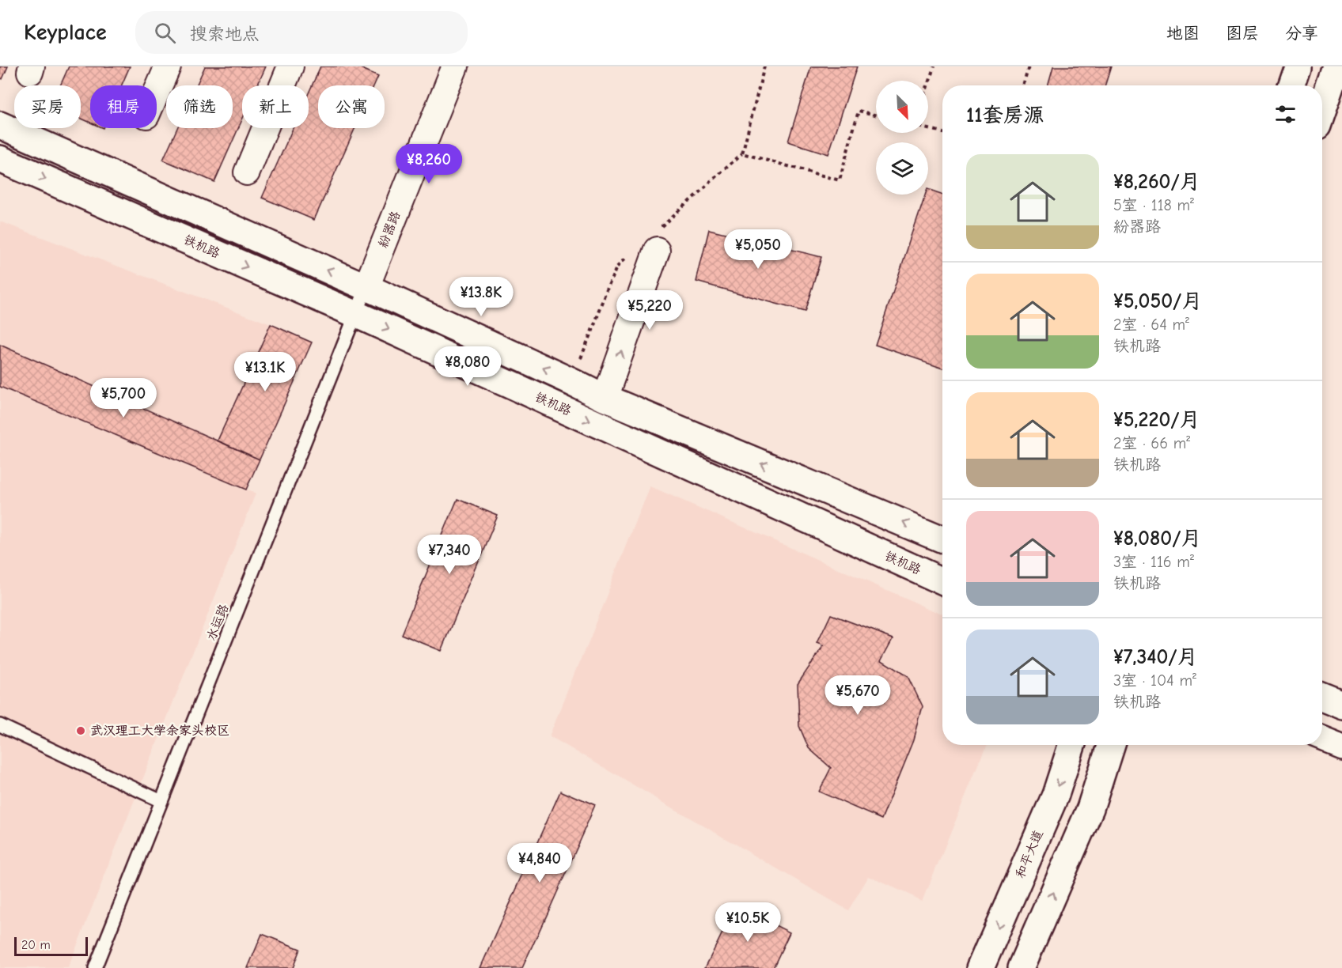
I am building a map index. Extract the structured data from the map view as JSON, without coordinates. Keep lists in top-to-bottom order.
{
  "streets": {
    "main road": ["铁机路", "和平大道"],
    "street": ["紛器路"],
    "lane": ["水运路"]
  },
  "crossings": [
    ["紛器路", "水运路"],
    ["铁机路", "水运路"]
  ],
  "places": ["武汉理工大学余家头校区"],
  "scale_bar": "20 m",
  "north": "bottom right",
  "page": {
    "header": "Keyplace",
    "search": "搜索地点",
    "nav": ["地图", "图层", "分享"],
    "chip": [
      "买房",
      "租房",
      "筛选",
      "新上",
      "公寓"
    ],
    "heading": "11套房源",
    "list": [
      {
        "name": "¥8,260/月",
        "note": "5室 · 118 m² · 紛器路"
      },
      {
        "name": "¥5,050/月",
        "note": "2室 · 64 m² · 铁机路"
      },
      {
        "name": "¥5,220/月",
        "note": "2室 · 66 m² · 铁机路"
      },
      {
        "name": "¥8,080/月",
        "note": "3室 · 116 m² · 铁机路"
      },
      {
        "name": "¥7,340/月",
        "note": "3室 · 104 m² · 铁机路"
      }
    ],
    "price": [
      "¥8,260",
      "¥5,050",
      "¥13.8K",
      "¥5,220",
      "¥8,080",
      "¥13.1K",
      "¥5,700",
      "¥7,340",
      "¥5,670",
      "¥4,840",
      "¥10.5K"
    ],
    "scale": "20 m"
  }
}
